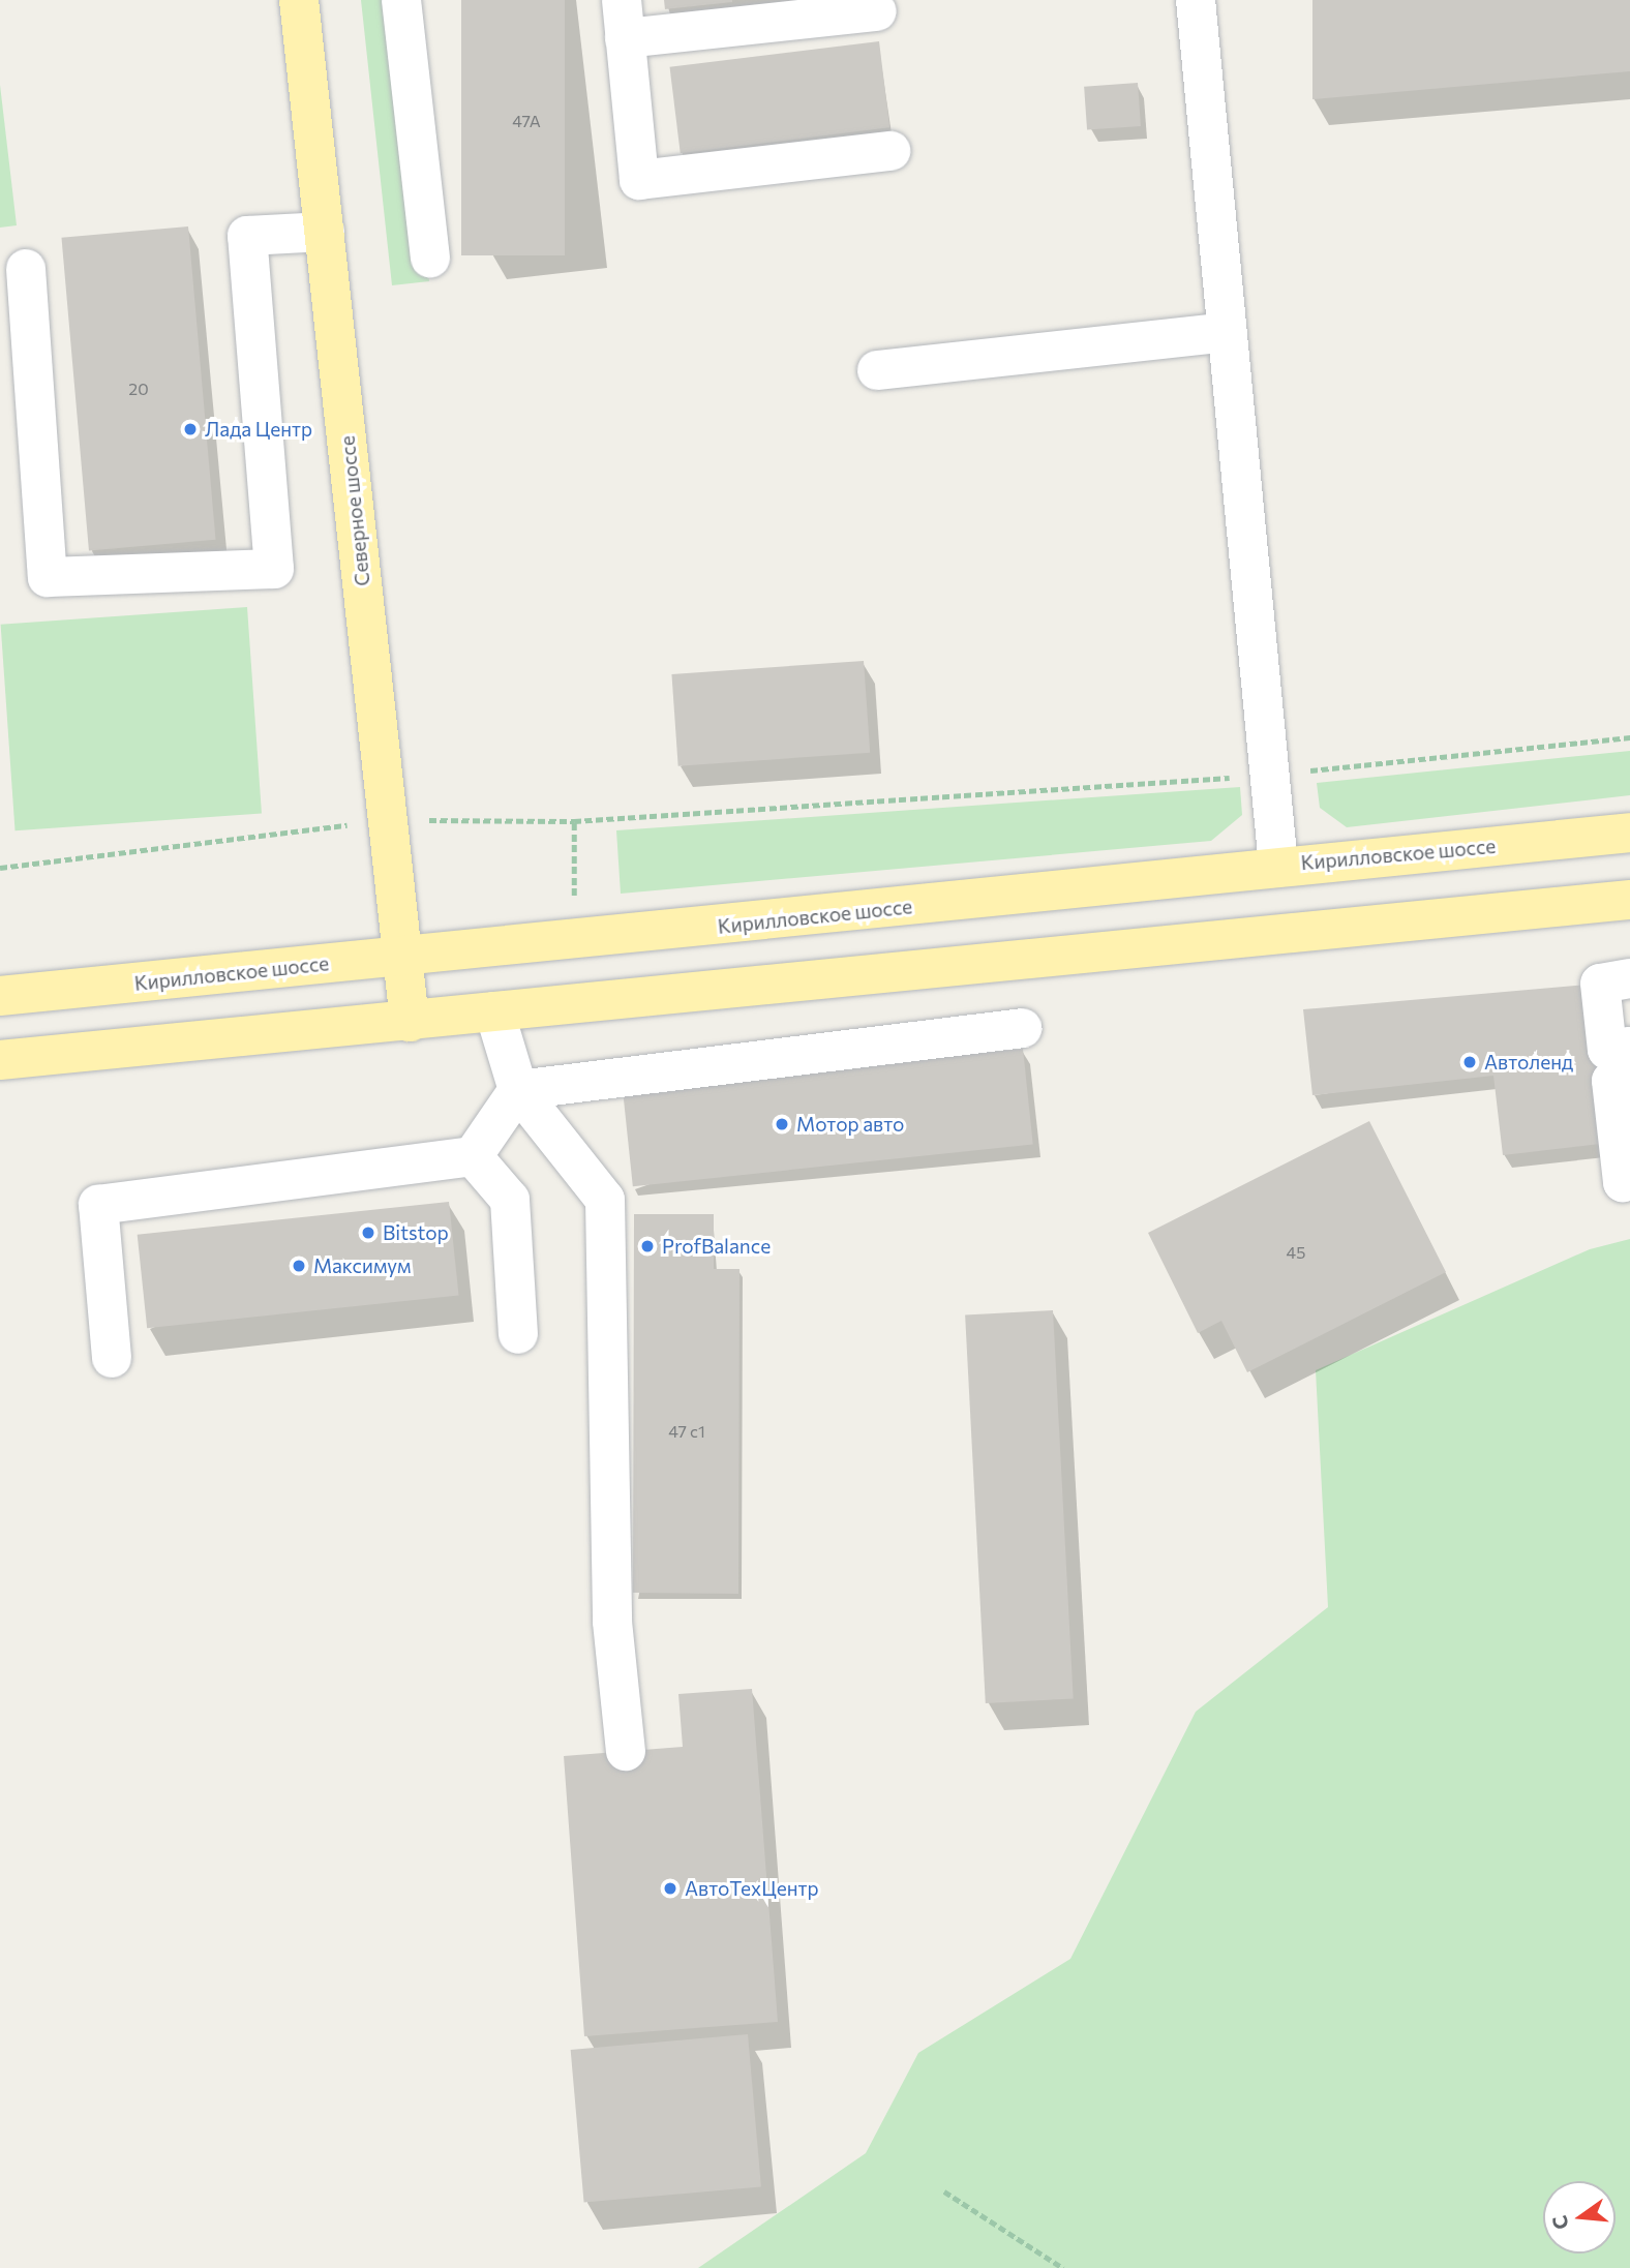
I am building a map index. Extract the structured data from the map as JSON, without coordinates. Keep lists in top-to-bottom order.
{
  "streets": {
    "main road": ["Северное шоссе", "Кирилловское шоссе"]
  },
  "crossings": [
    ["Северное шоссе", "Кирилловское шоссе"]
  ],
  "places": [
    "Лада Центр",
    "Автоленд",
    "Мотор авто",
    "Bitstop",
    "ProfBalance",
    "Максимум",
    "АвтоТехЦентр"
  ],
  "house_numbers": [
    "47А",
    "20",
    "45",
    "47 с1"
  ],
  "north": "left"
}
